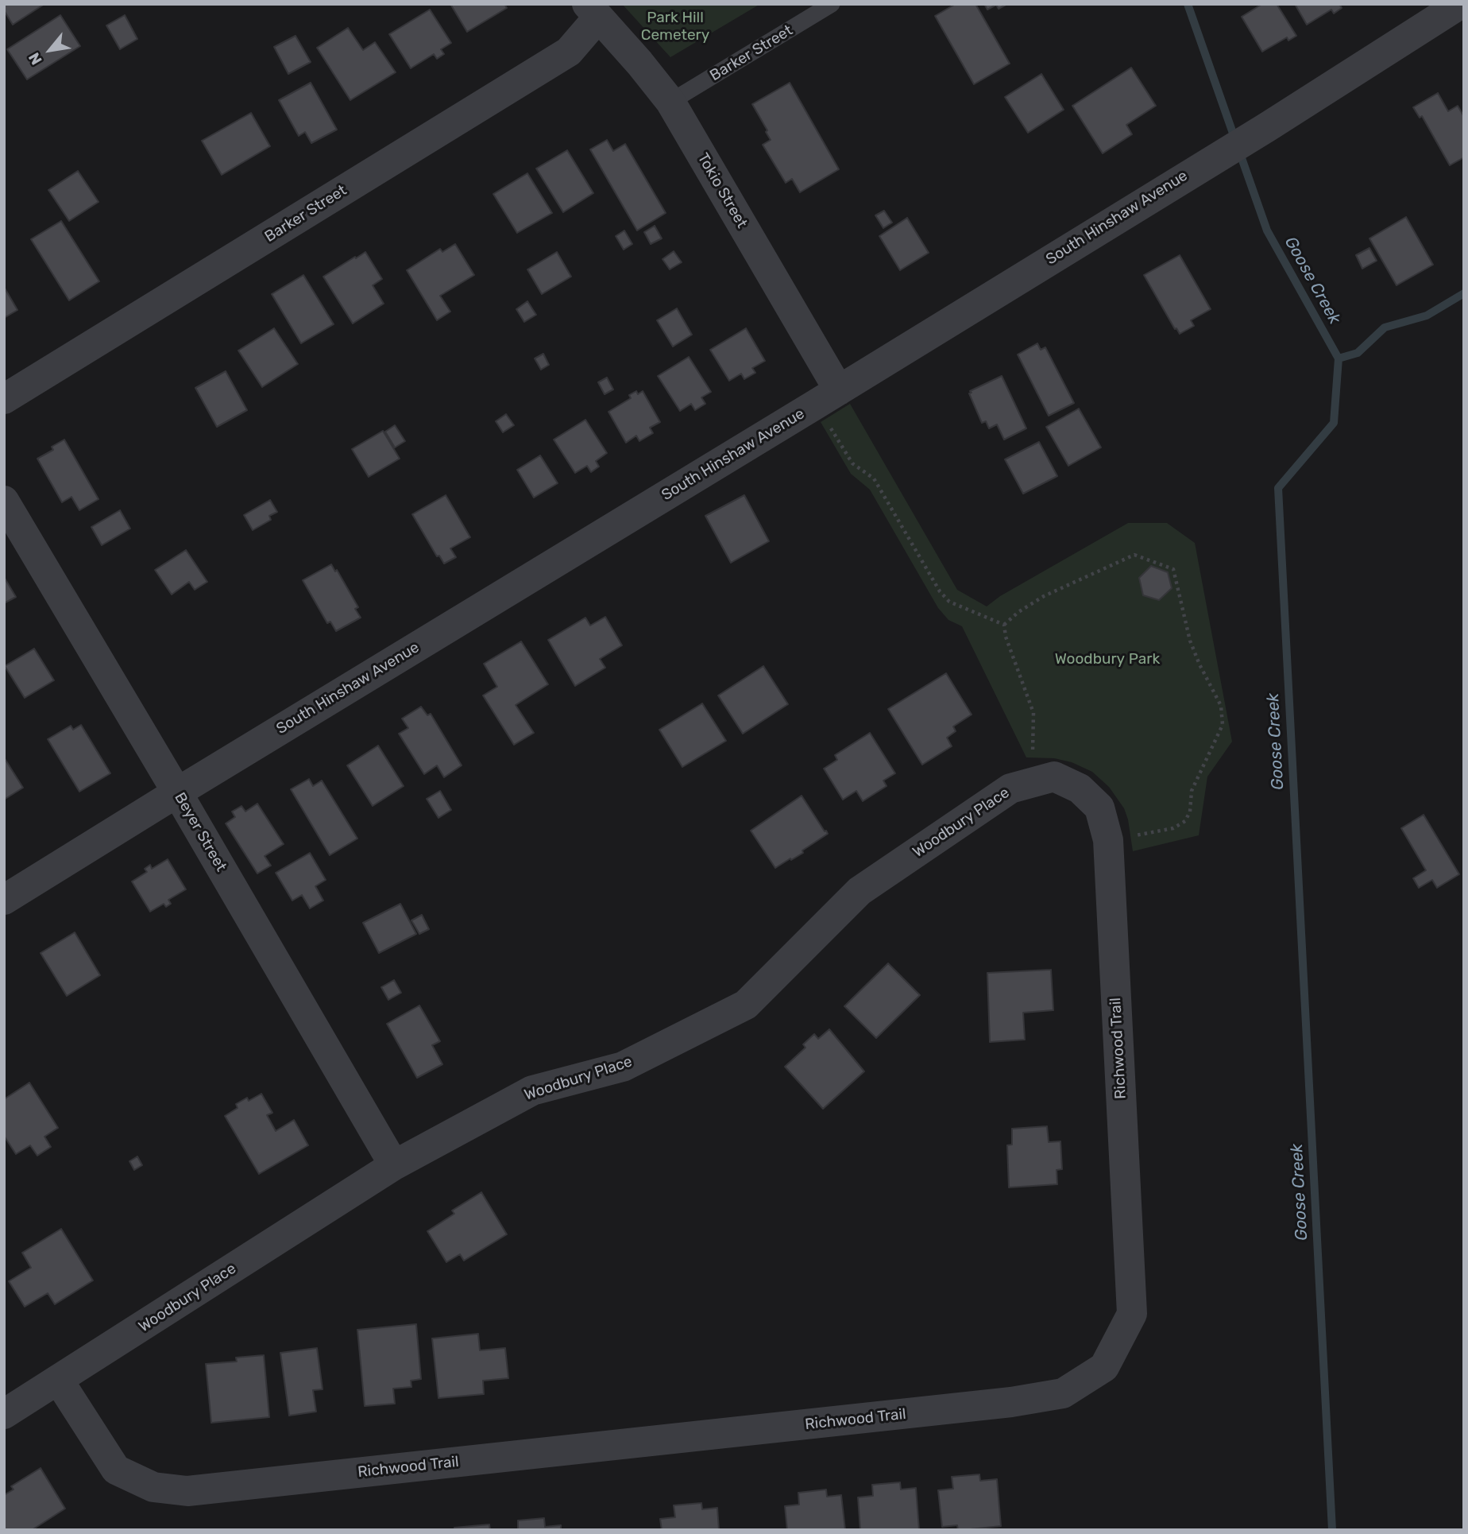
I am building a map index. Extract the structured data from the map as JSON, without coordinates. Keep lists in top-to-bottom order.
{
  "streets": {
    "street": [
      "Barker Street",
      "Tokio Street",
      "South Hinshaw Avenue",
      "Woodbury Place",
      "Beyer Street",
      "Richwood Trail"
    ]
  },
  "crossings": [
    ["Barker Street", "Tokio Street"],
    ["Tokio Street", "South Hinshaw Avenue"],
    ["South Hinshaw Avenue", "Beyer Street"],
    ["Woodbury Place", "Beyer Street"],
    ["Woodbury Place", "Richwood Trail"]
  ],
  "water": ["Goose Creek"],
  "parks": ["Park Hill Cemetery", "Woodbury Park"],
  "north": "bottom left"
}
